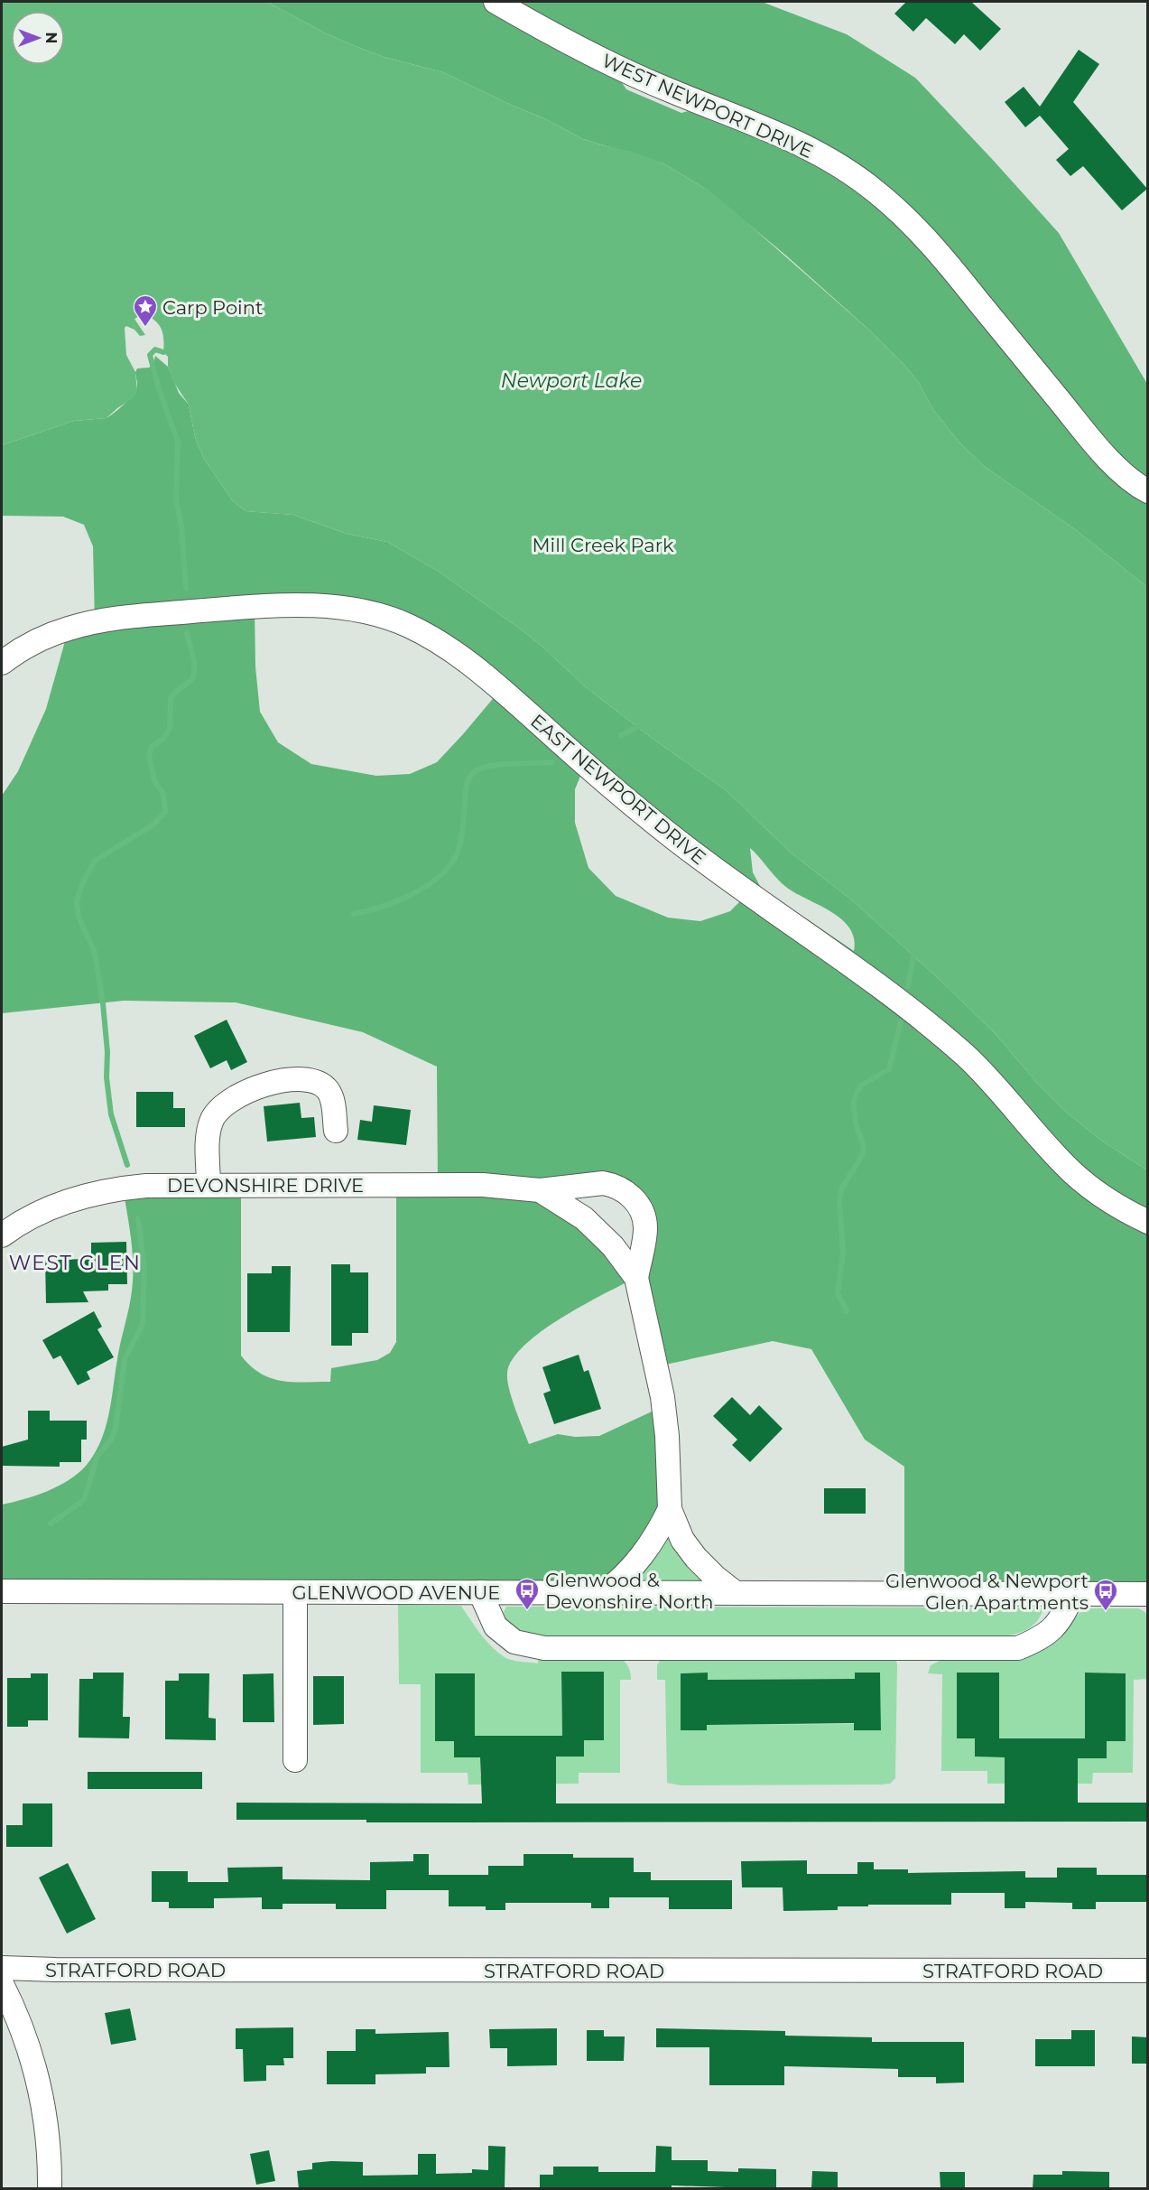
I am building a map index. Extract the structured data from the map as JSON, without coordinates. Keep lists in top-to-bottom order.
{
  "streets": {
    "street": [
      "WEST NEWPORT DRIVE",
      "EAST NEWPORT DRIVE",
      "DEVONSHIRE DRIVE",
      "GLENWOOD AVENUE",
      "STRATFORD ROAD"
    ]
  },
  "crossings": [
    ["DEVONSHIRE DRIVE", "GLENWOOD AVENUE"]
  ],
  "districts": ["WEST GLEN"],
  "water": ["Newport Lake"],
  "parks": ["Mill Creek Park"],
  "places": {
    "place": ["Carp Point"],
    "bus stop": ["Glenwood & Devonshire North", "Glenwood & Newport Glen Apartments"]
  },
  "north": "right"
}
